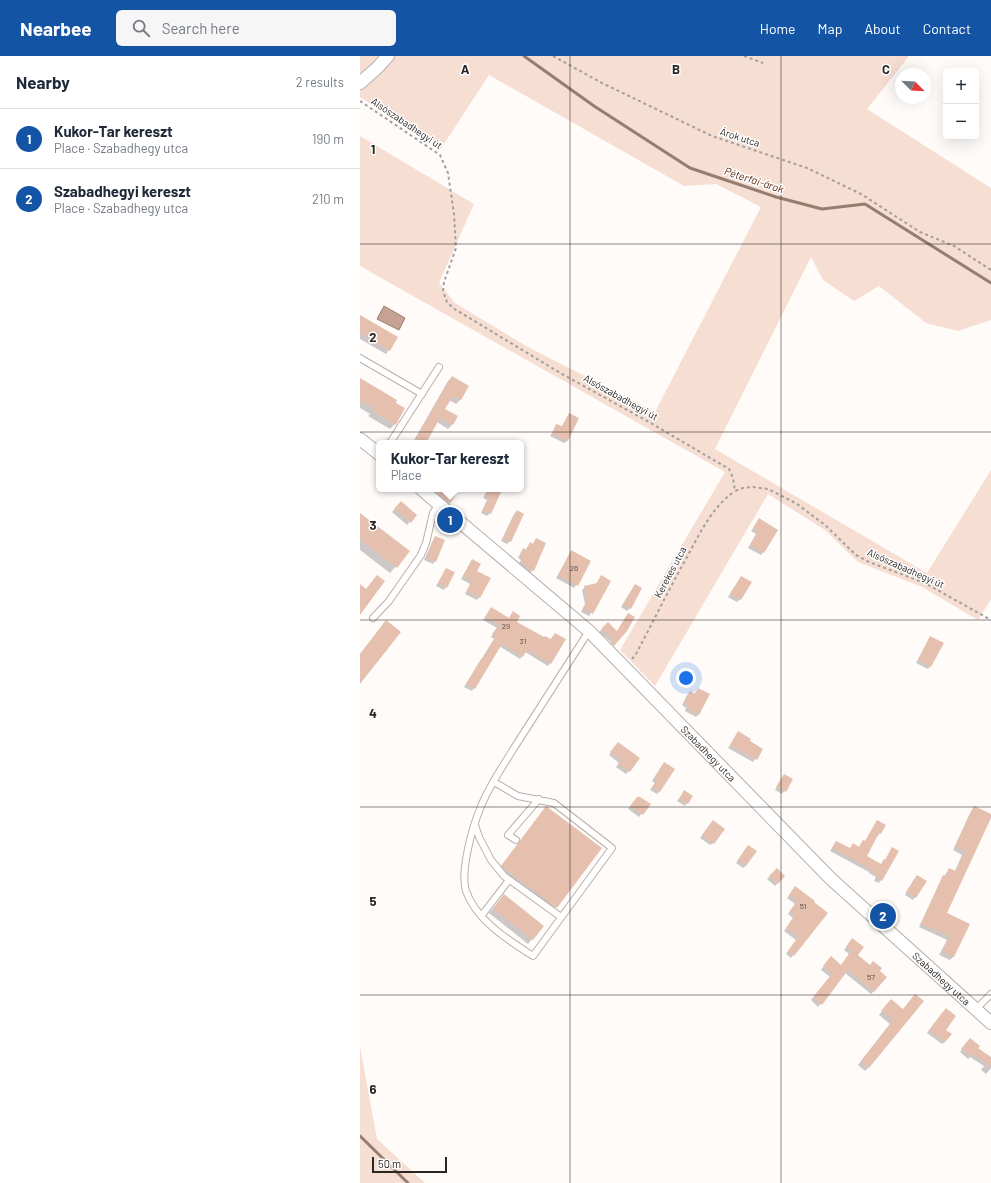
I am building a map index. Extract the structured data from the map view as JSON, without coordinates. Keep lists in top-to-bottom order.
{
  "streets": {
    "street": ["Szabadhegy utca"],
    "path": ["Alsószabadhegyi út", "Árok utca", "Kerekes utca"]
  },
  "crossings": [
    ["Alsószabadhegyi út", "Kerekes utca"],
    ["Kerekes utca", "Szabadhegy utca"]
  ],
  "water": ["Péterfai-árok"],
  "house_numbers": [
    "26",
    "29",
    "31",
    "51",
    "57"
  ],
  "scale_bar": "50 m",
  "north": "bottom right",
  "page": {
    "header": "Nearbee",
    "search": "Search here",
    "nav": [
      "Home",
      "Map",
      "About",
      "Contact"
    ],
    "heading": ["Nearby", "2 results"],
    "map_buttons": ["+", "−"],
    "list": [
      {
        "mark": "1",
        "name": "Kukor-Tar kereszt",
        "note": "Place · Szabadhegy utca",
        "value": "190 m"
      },
      {
        "mark": "2",
        "name": "Szabadhegyi kereszt",
        "note": "Place · Szabadhegy utca",
        "value": "210 m"
      }
    ],
    "popup": ["Kukor-Tar kereszt", "Place"],
    "pins": ["1", "2"],
    "scale": "50 m"
  },
  "grid": {
    "columns": ["A", "B", "C"],
    "rows": [
      "1",
      "2",
      "3",
      "4",
      "5",
      "6"
    ]
  }
}
